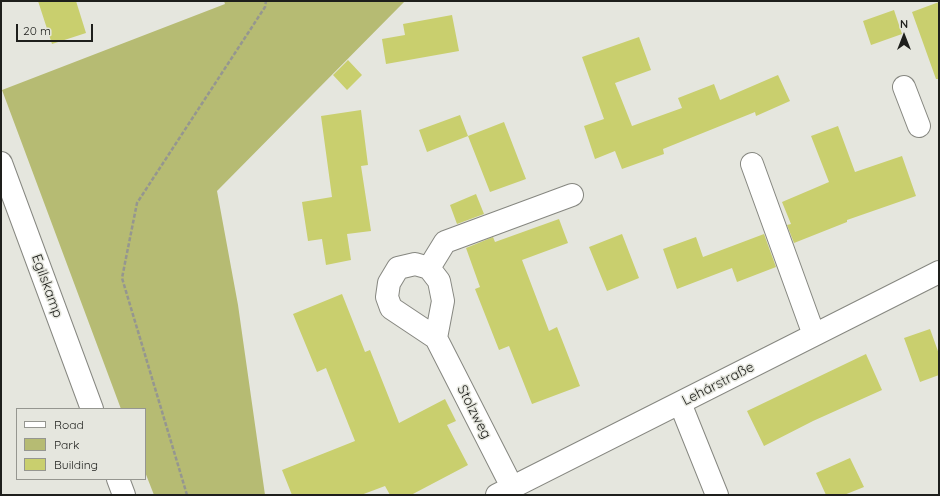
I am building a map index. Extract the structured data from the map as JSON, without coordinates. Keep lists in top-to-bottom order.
{
  "streets": {
    "street": ["Egilskamp", "Lehárstraße", "Stolzweg"]
  },
  "crossings": [
    ["Lehárstraße", "Stolzweg"]
  ],
  "legend": ["Road", "Park", "Building"],
  "scale_bar": "20 m",
  "north": "top"
}
